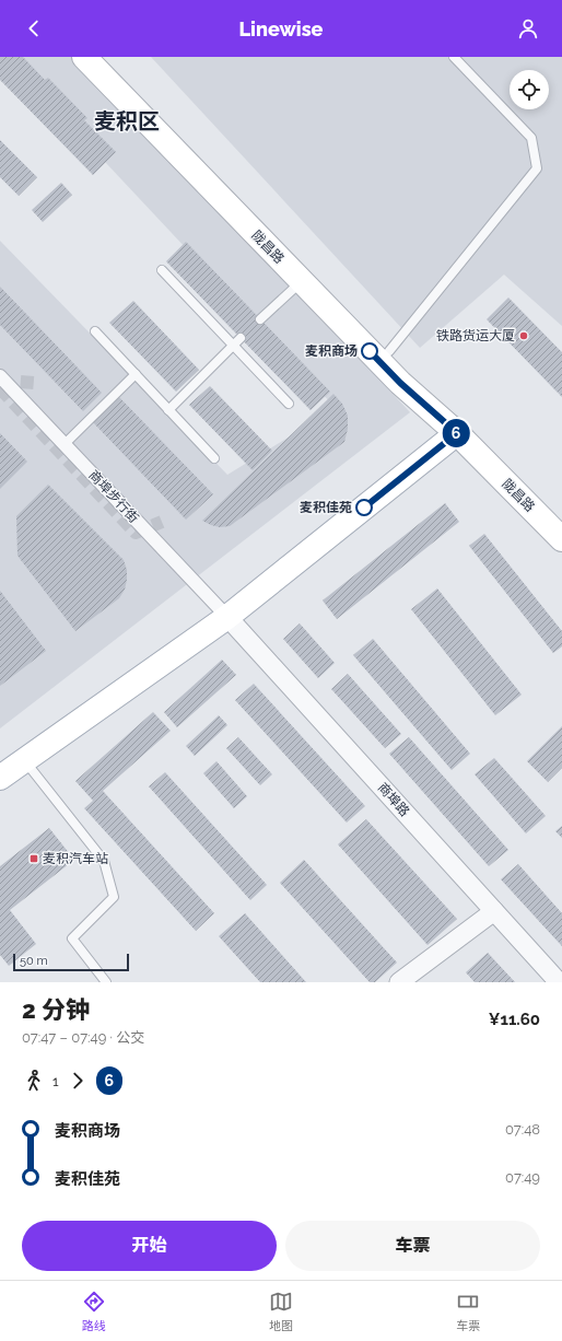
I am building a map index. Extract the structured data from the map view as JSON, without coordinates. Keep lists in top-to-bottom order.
{
  "streets": {
    "main road": ["陇昌路"],
    "street": ["商埠步行街", "商埠路"]
  },
  "crossings": [
    ["商埠步行街", "商埠路"]
  ],
  "districts": ["麦积区"],
  "places": {
    "other": ["铁路货运大厦", "麦积商场", "麦积佳苑"],
    "transit": ["麦积汽车站"]
  },
  "lines": ["bus line 6"],
  "scale_bar": "50 m",
  "page": {
    "header": "Linewise",
    "on_map": "6",
    "scale": "50 m",
    "heading": ["2 分钟", "07:47 – 07:49 · 公交", "¥11.60"],
    "legs": ["1", "6"],
    "list": [
      {
        "name": "麦积商场",
        "value": "07:48"
      },
      {
        "name": "麦积佳苑",
        "value": "07:49"
      }
    ],
    "buttons": ["开始", "车票"],
    "tabs": ["路线", "地图", "车票"]
  }
}
